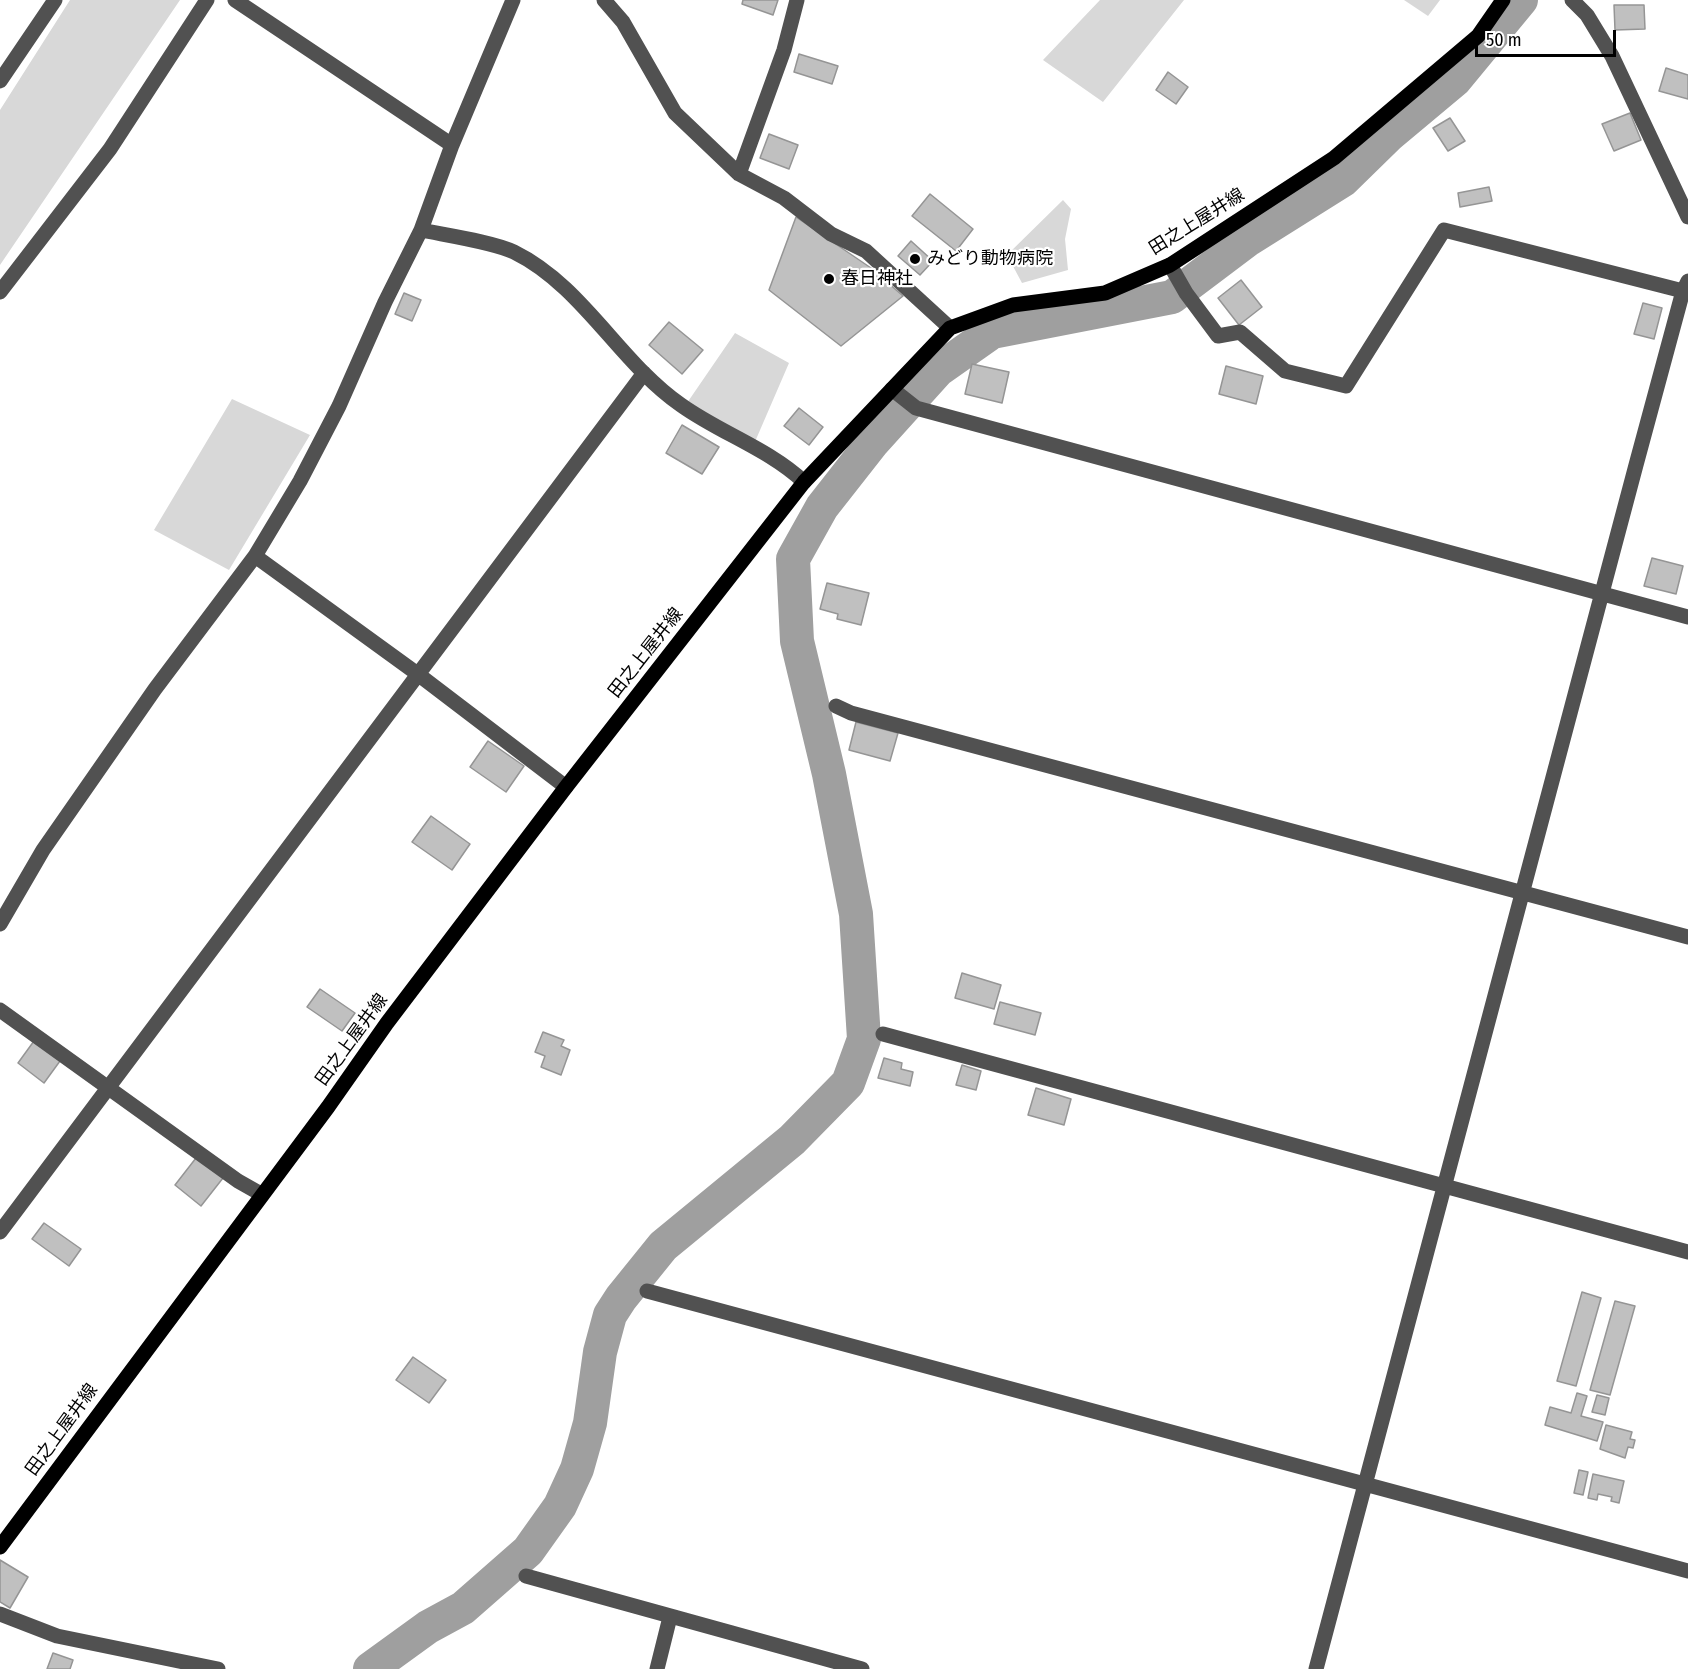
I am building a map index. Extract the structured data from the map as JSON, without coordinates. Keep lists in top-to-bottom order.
{
  "streets": {
    "main road": ["田之上屋井線"]
  },
  "places": ["みどり動物病院", "春日神社"],
  "scale_bar": "50 m"
}
